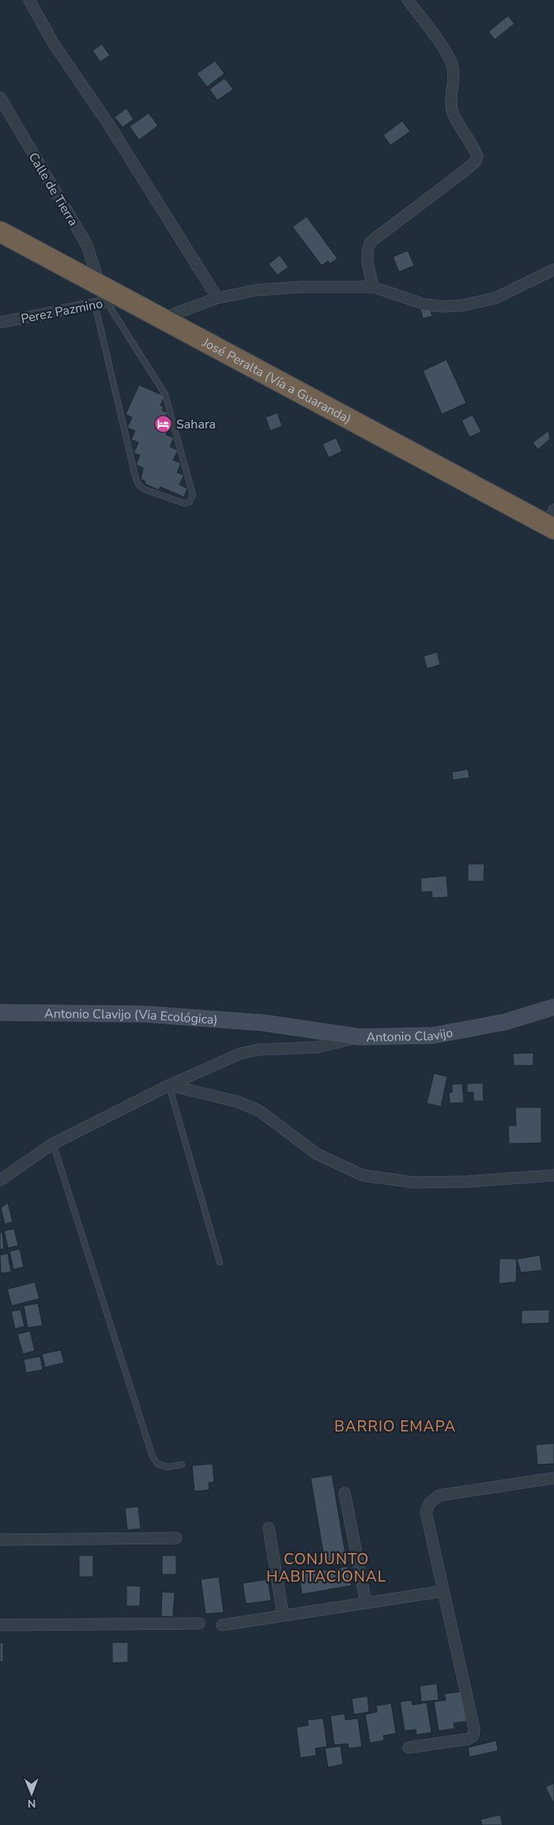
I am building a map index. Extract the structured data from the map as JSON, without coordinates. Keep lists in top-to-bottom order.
{
  "streets": {
    "highway": ["José Peralta (Vía a Guaranda)"],
    "main road": ["Antonio Clavijo (Via Ecológica)", "Antonio Clavijo"],
    "street": ["Calle de Tierra", "Perez Pazmino"]
  },
  "crossings": [
    ["Calle de Tierra", "Perez Pazmino"],
    ["Calle de Tierra", "José Peralta (Vía a Guaranda)"],
    ["Perez Pazmino", "José Peralta (Vía a Guaranda)"],
    ["Antonio Clavijo (Via Ecológica)", "Antonio Clavijo"]
  ],
  "districts": ["BARRIO EMAPA", "CONJUNTO HABITACIONAL"],
  "places": {
    "hotel": ["Sahara"]
  },
  "north": "bottom"
}
